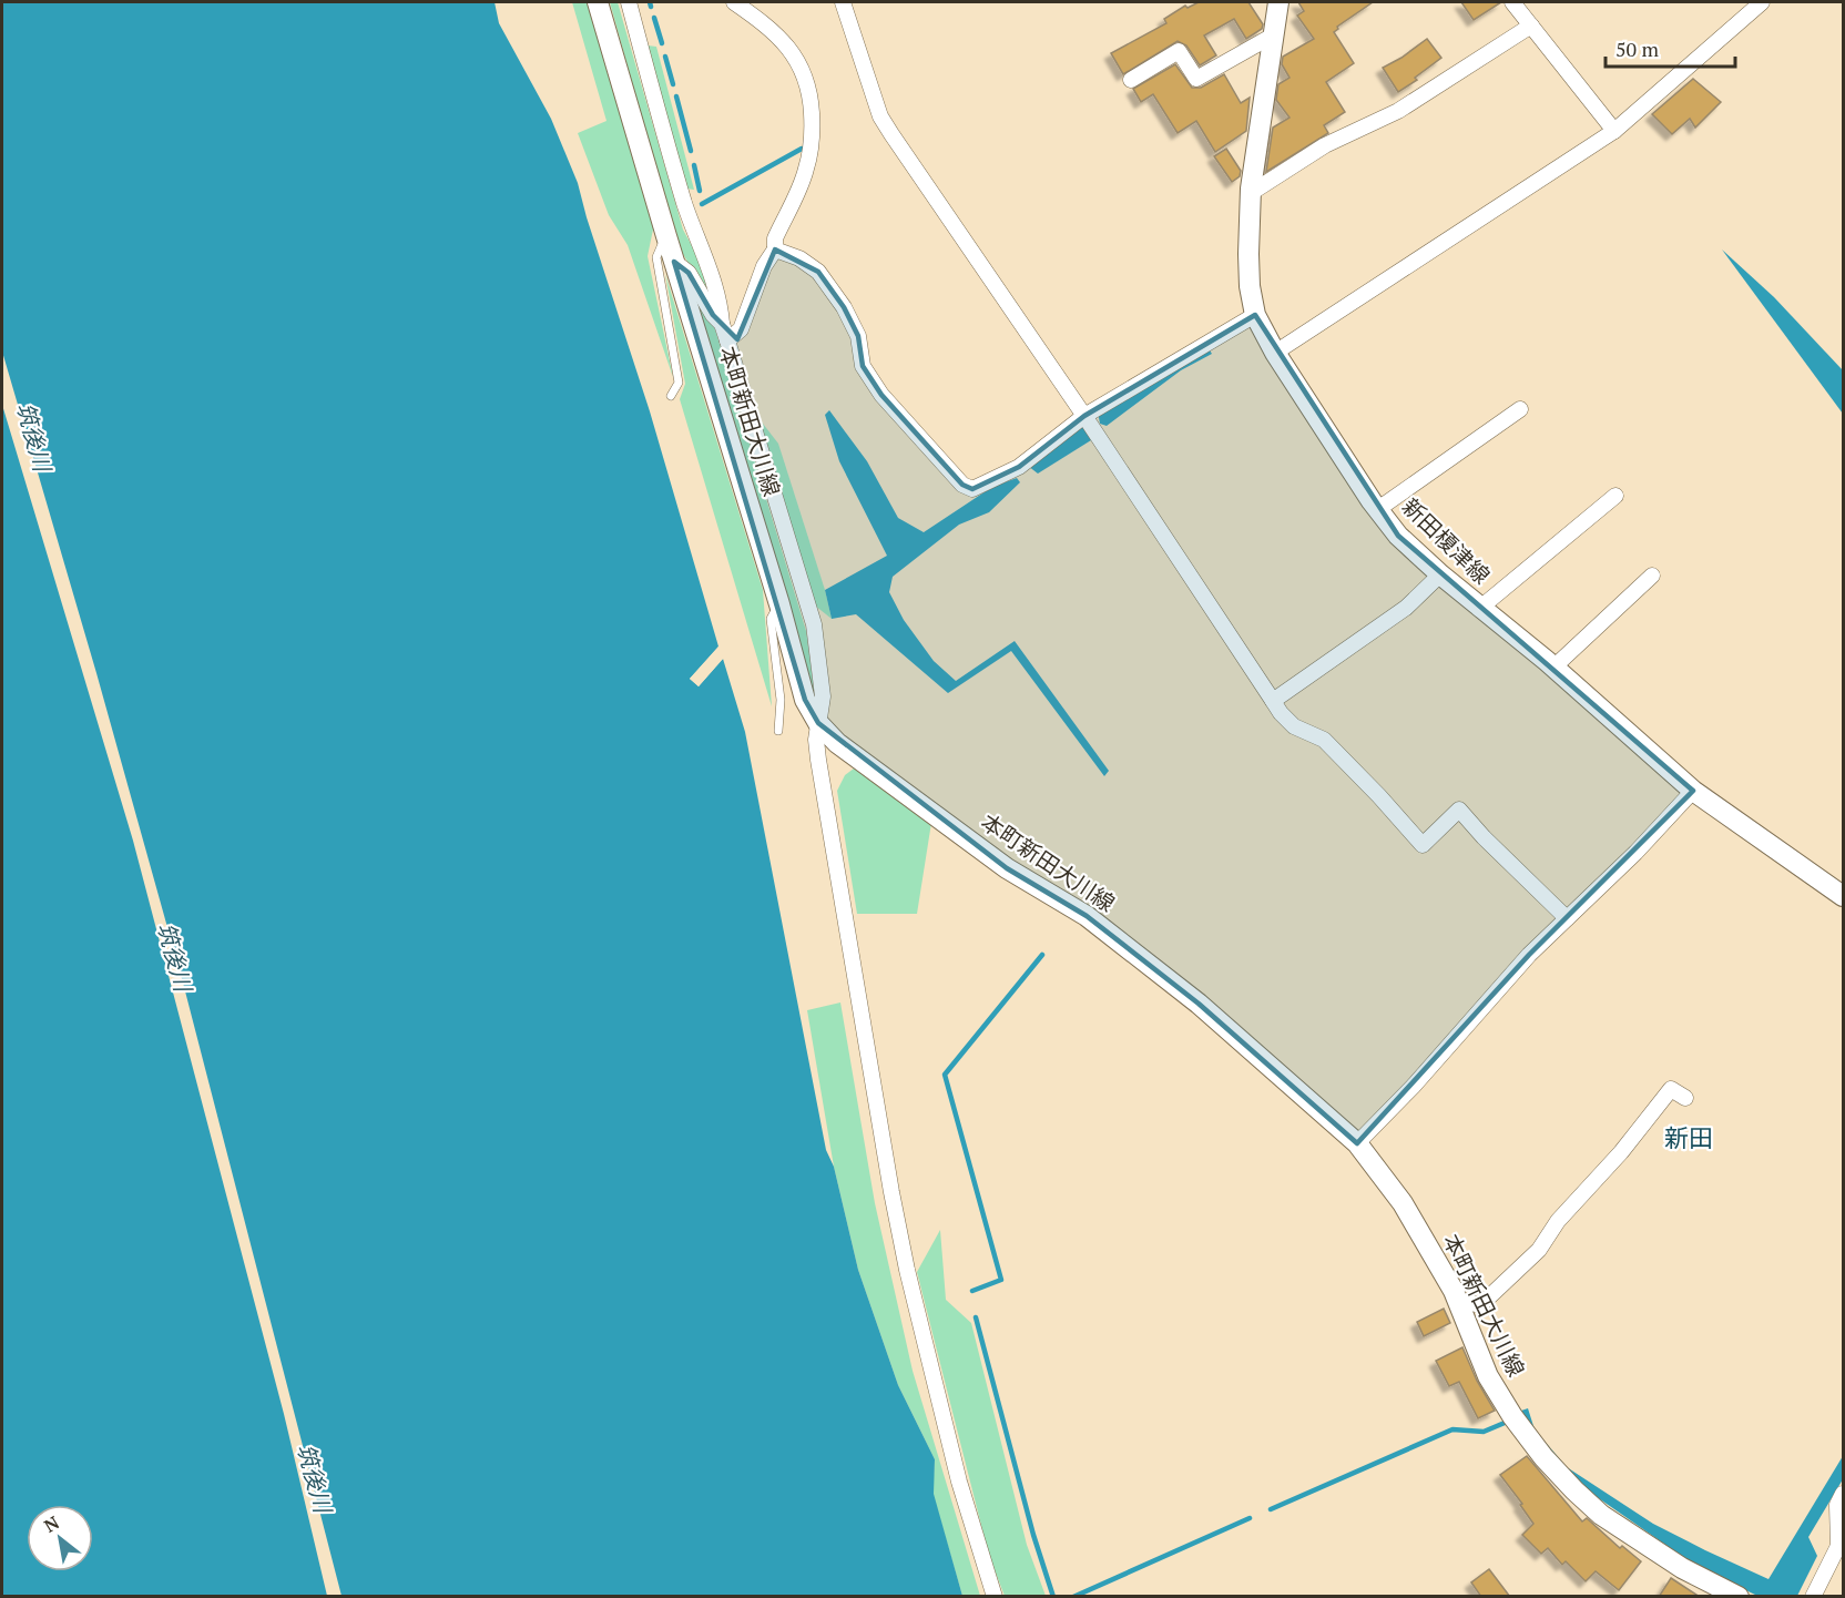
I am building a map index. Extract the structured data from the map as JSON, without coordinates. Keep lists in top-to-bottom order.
{
  "streets": {
    "main road": ["本町新田大川線", "新田榎津線"]
  },
  "districts": ["新田"],
  "water": ["筑後川"],
  "scale_bar": "50 m",
  "north": "top left"
}
